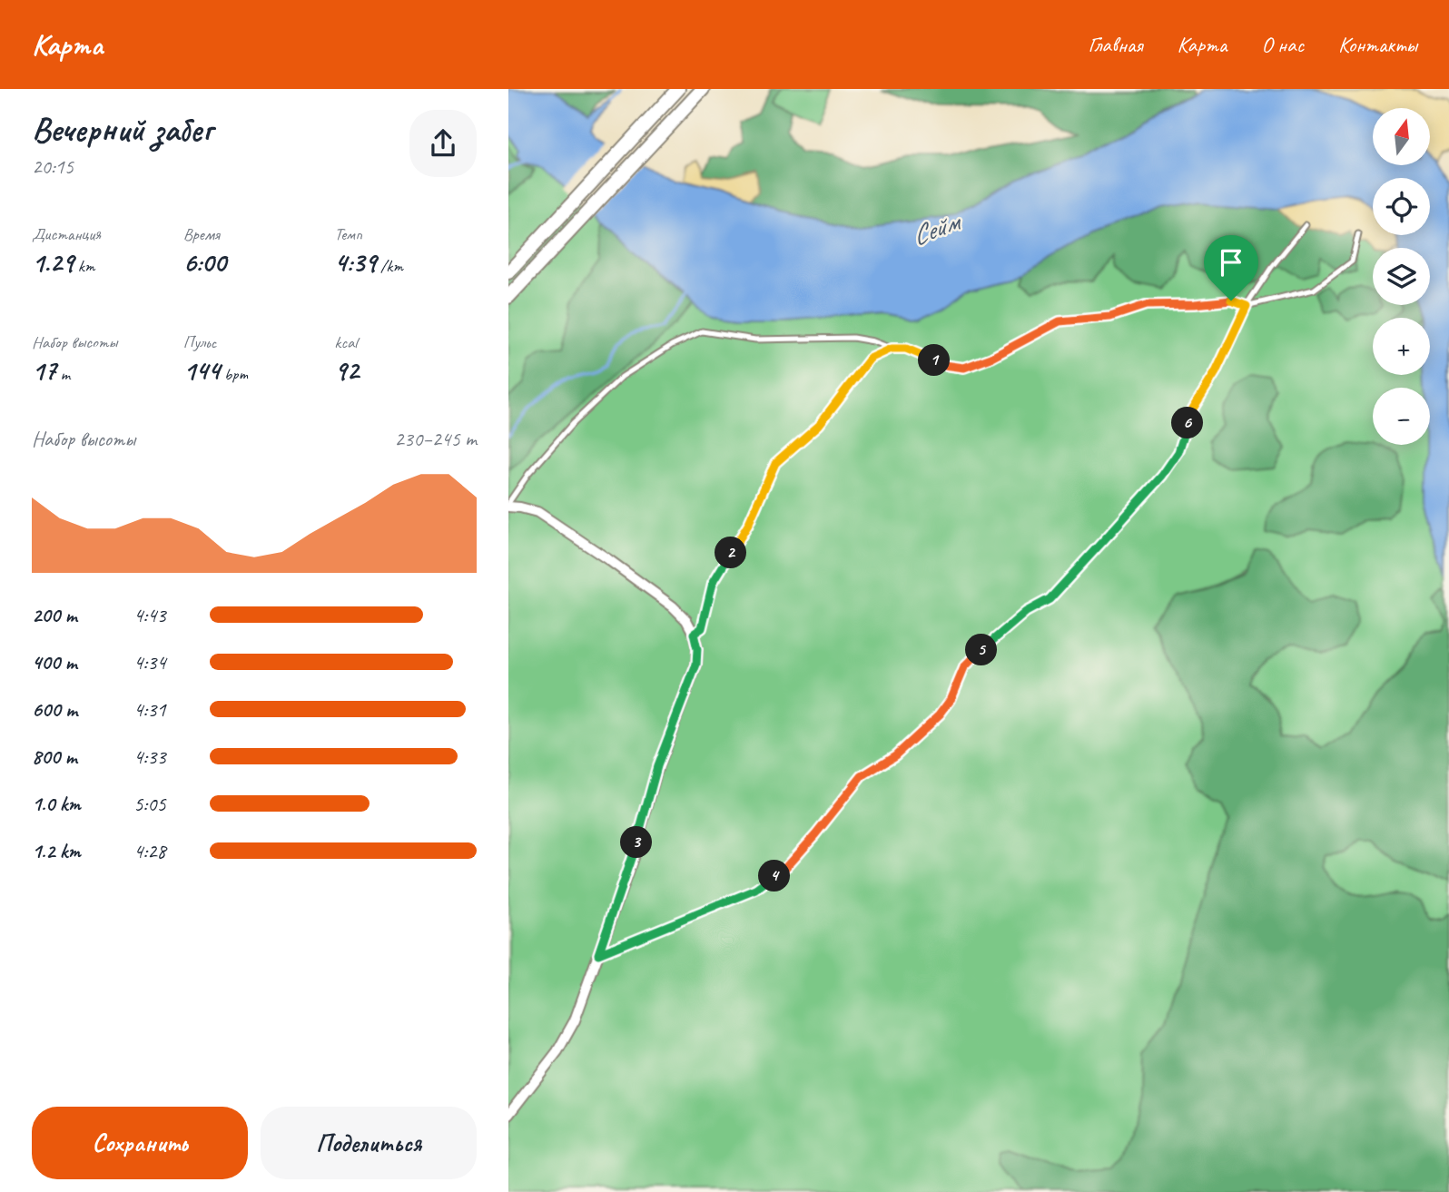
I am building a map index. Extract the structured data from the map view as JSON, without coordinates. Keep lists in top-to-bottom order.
{
  "water": ["Сейм"],
  "north": "top",
  "page": {
    "header": "Карта",
    "nav": [
      "Главная",
      "Карта",
      "О нас",
      "Контакты"
    ],
    "heading": ["Вечерний забег", "20:15"],
    "map_buttons": ["+", "−"],
    "stats": [
      ["Дистанция", "1.29 km"],
      ["Время", "6:00"],
      ["Темп", "4:39 /km"],
      ["Набор высоты", "17 m"],
      ["Пульс", "144 bpm"],
      ["kcal", "92"]
    ],
    "pins": [
      "1",
      "6",
      "2",
      "5",
      "3",
      "4"
    ],
    "chart": ["Набор высоты", "230–245 m"],
    "list": [
      {
        "name": "200 m",
        "note": "4:43"
      },
      {
        "name": "400 m",
        "note": "4:34"
      },
      {
        "name": "600 m",
        "note": "4:31"
      },
      {
        "name": "800 m",
        "note": "4:33"
      },
      {
        "name": "1.0 km",
        "note": "5:05"
      },
      {
        "name": "1.2 km",
        "note": "4:28"
      }
    ],
    "buttons": ["Сохранить", "Поделиться"]
  }
}
